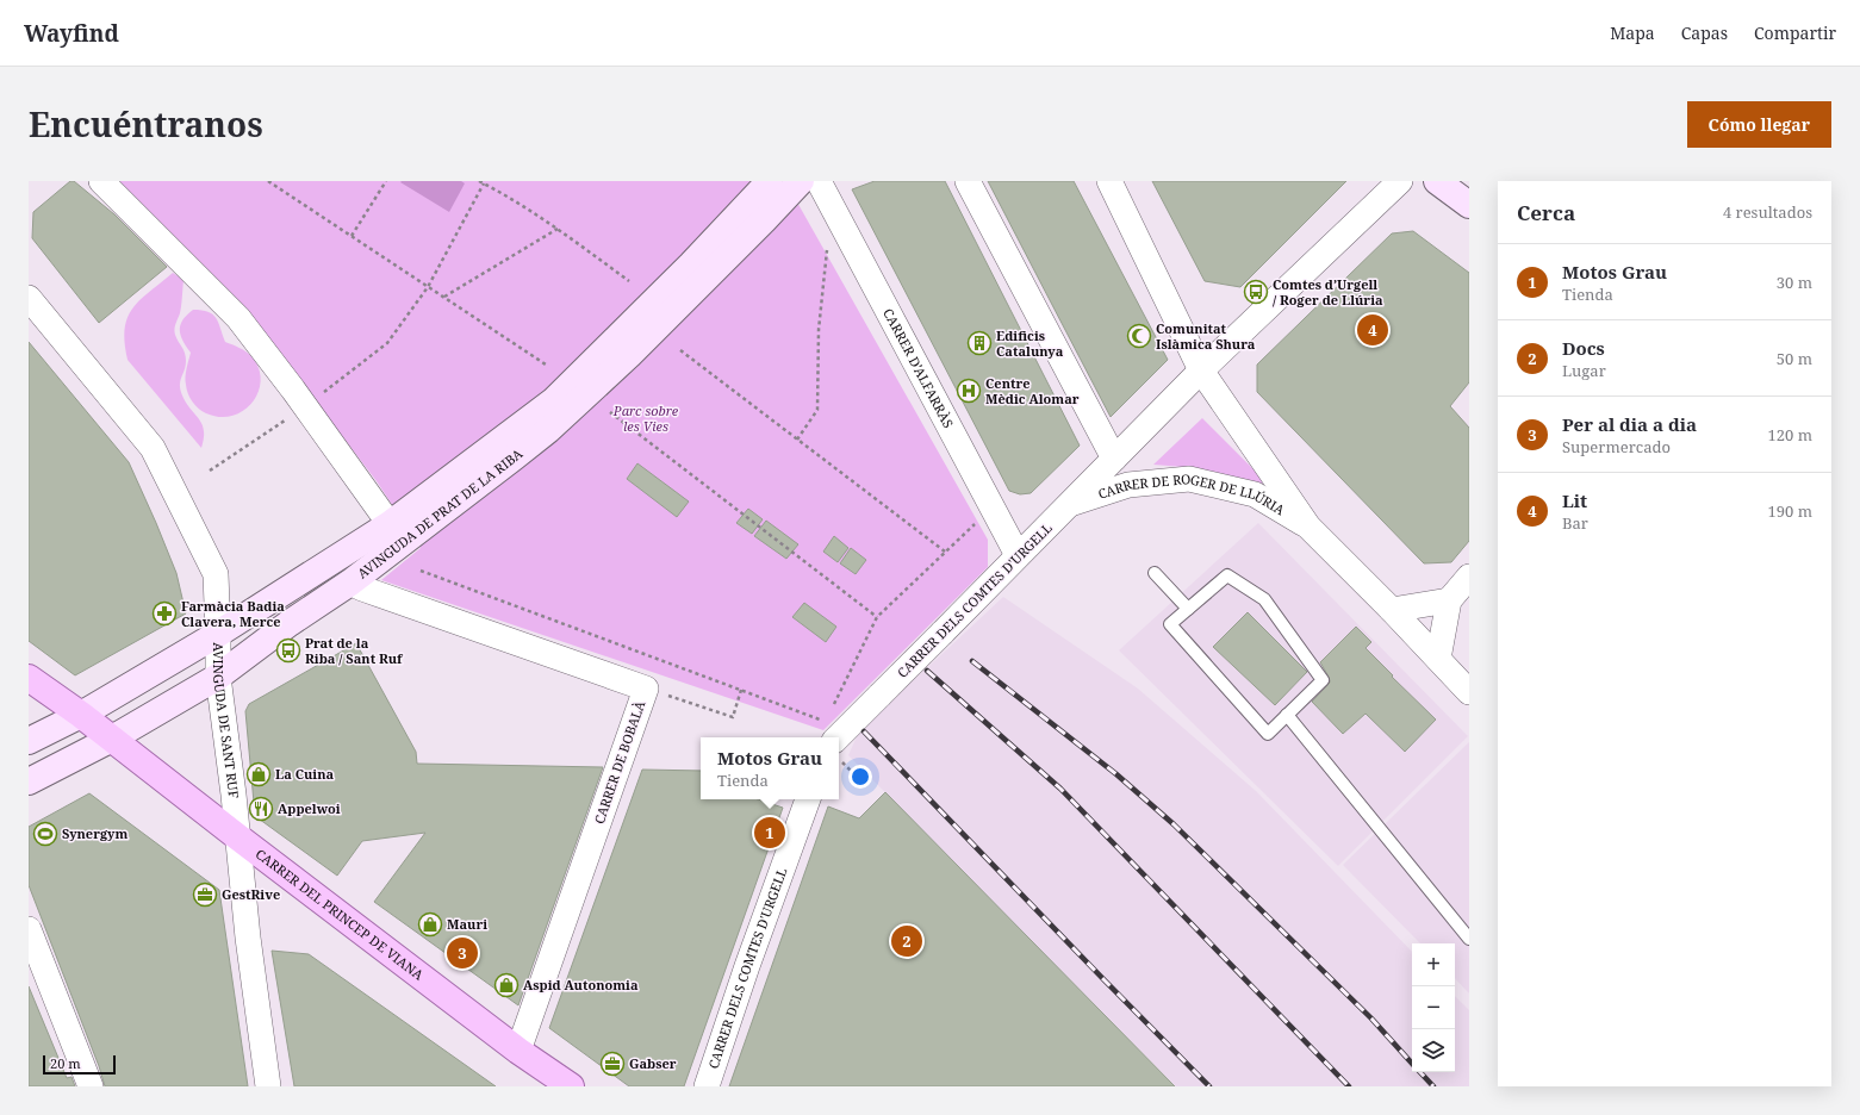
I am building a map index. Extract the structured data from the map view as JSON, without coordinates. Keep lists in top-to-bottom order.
{
  "streets": {
    "main road": ["AVINGUDA DE PRAT DE LA RIBA", "CARRER DEL PRINCEP DE VIANA"],
    "street": [
      "CARRER D'ALFARRÀS",
      "CARRER DE ROGER DE LLÚRIA",
      "CARRER DELS COMTES D'URGELL",
      "AVINGUDA DE SANT RUF",
      "CARRER DE BOBALÀ"
    ]
  },
  "crossings": [
    ["CARRER D'ALFARRÀS", "CARRER DELS COMTES D'URGELL"],
    ["CARRER DE ROGER DE LLÚRIA", "CARRER DELS COMTES D'URGELL"],
    ["AVINGUDA DE PRAT DE LA RIBA", "AVINGUDA DE SANT RUF"],
    ["AVINGUDA DE PRAT DE LA RIBA", "CARRER DE BOBALÀ"],
    ["AVINGUDA DE PRAT DE LA RIBA", "CARRER DEL PRINCEP DE VIANA"],
    ["AVINGUDA DE SANT RUF", "CARRER DEL PRINCEP DE VIANA"],
    ["CARRER DE BOBALÀ", "CARRER DEL PRINCEP DE VIANA"]
  ],
  "parks": ["Parc sobre les Vies"],
  "places": {
    "bus stop": ["Comtes d’Urgell / Roger de Llúria", "Prat de la Riba / Sant Ruf"],
    "mosque": ["Comunitat Islàmica Shura"],
    "building": ["Edificis Catalunya"],
    "hospital": ["Centre Mèdic Alomar"],
    "pharmacy": ["Farmàcia Badia Clavera, Merce"],
    "shop": ["La Cuina", "Mauri", "Aspid Autonomia"],
    "restaurant": ["Appelwoi"],
    "sports": ["Synergym"],
    "office": ["GestRive", "Gabser"]
  },
  "scale_bar": "20 m",
  "page": {
    "header": "Wayfind",
    "nav": ["Mapa", "Capas", "Compartir"],
    "title": "Encuéntranos",
    "buttons": "Cómo llegar",
    "heading": ["Cerca", "4 resultados"],
    "list": [
      {
        "mark": "1",
        "name": "Motos Grau",
        "note": "Tienda",
        "value": "30 m"
      },
      {
        "mark": "2",
        "name": "Docs",
        "note": "Lugar",
        "value": "50 m"
      },
      {
        "mark": "3",
        "name": "Per al dia a dia",
        "note": "Supermercado",
        "value": "120 m"
      },
      {
        "mark": "4",
        "name": "Lit",
        "note": "Bar",
        "value": "190 m"
      }
    ],
    "pins": [
      "4",
      "1",
      "2",
      "3"
    ],
    "popup": ["Motos Grau", "Tienda"],
    "map_buttons": ["+", "−"],
    "scale": "20 m"
  }
}
